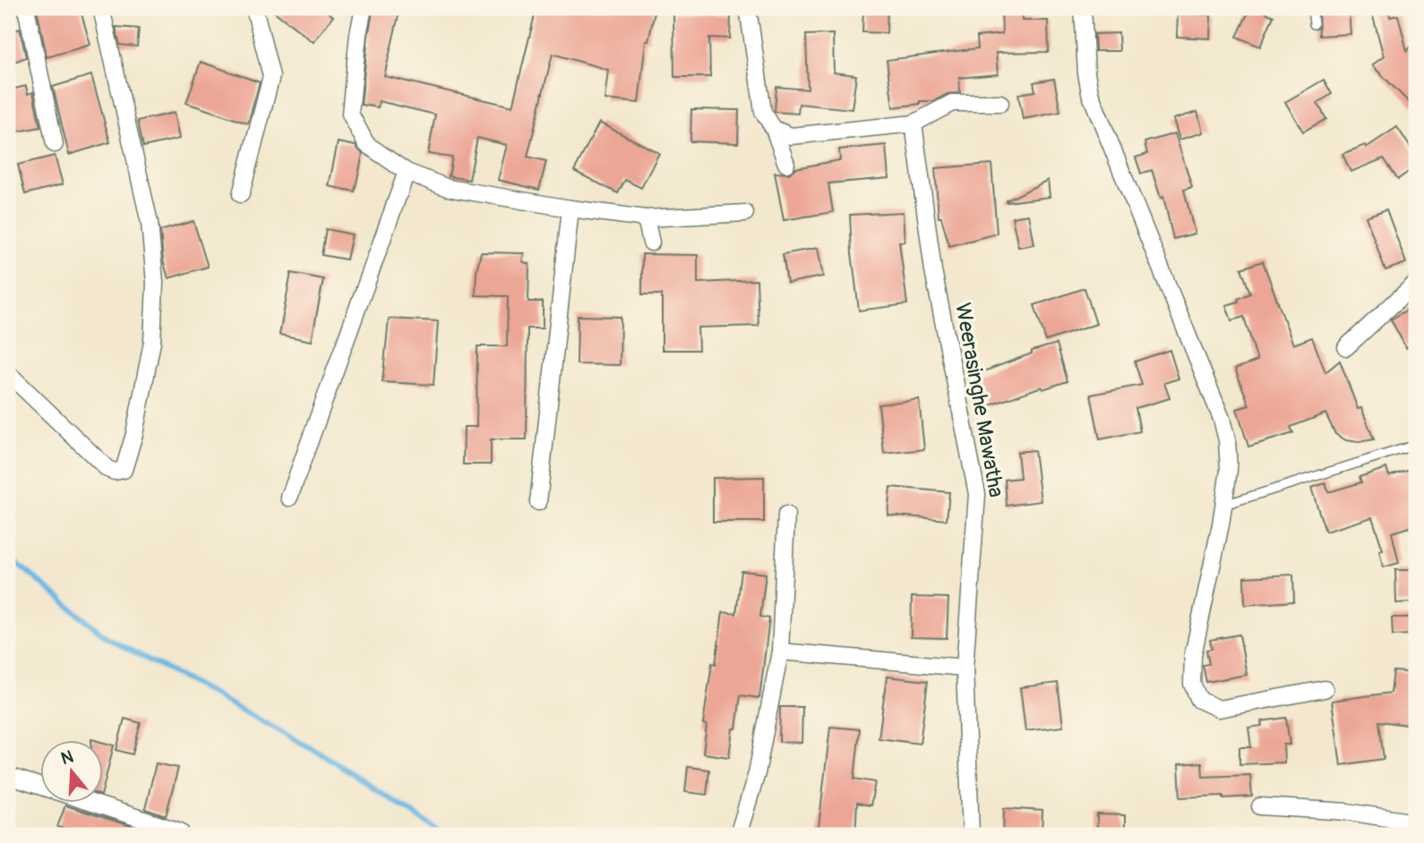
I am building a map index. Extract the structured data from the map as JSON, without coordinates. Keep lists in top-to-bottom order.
{
  "streets": {
    "street": ["Weerasinghe Mawatha"]
  },
  "north": "top"
}
